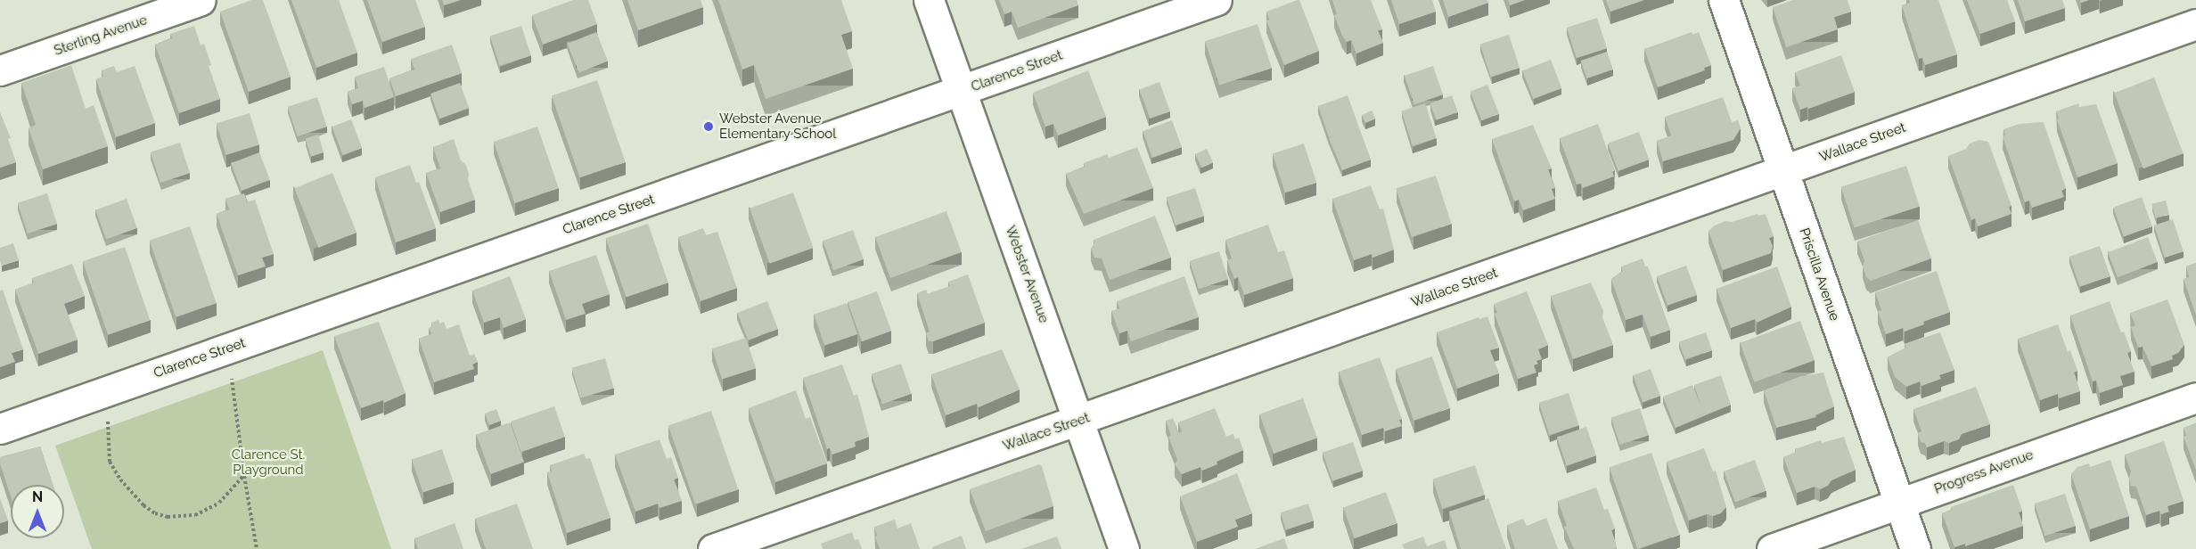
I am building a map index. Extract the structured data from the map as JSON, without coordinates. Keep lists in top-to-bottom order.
{
  "streets": {
    "street": [
      "Sterling Avenue",
      "Clarence Street",
      "Wallace Street",
      "Webster Avenue",
      "Priscilla Avenue",
      "Progress Avenue"
    ]
  },
  "crossings": [
    ["Clarence Street", "Webster Avenue"],
    ["Wallace Street", "Webster Avenue"],
    ["Wallace Street", "Priscilla Avenue"],
    ["Priscilla Avenue", "Progress Avenue"]
  ],
  "parks": ["Clarence St. Playground"],
  "places": ["Webster Avenue Elementary School"],
  "north": "top"
}
